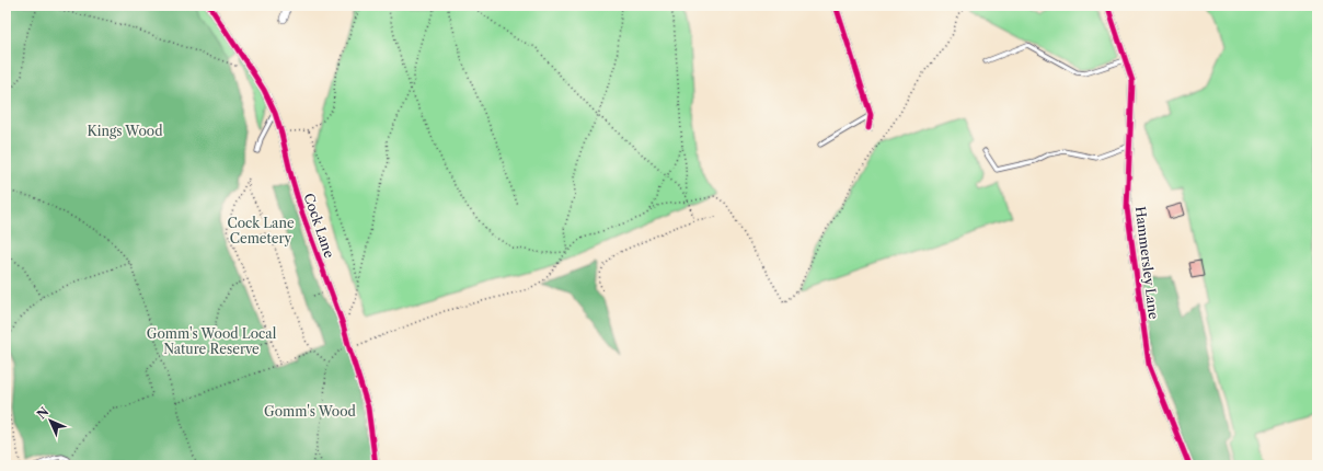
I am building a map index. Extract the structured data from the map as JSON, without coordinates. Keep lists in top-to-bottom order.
{
  "streets": {
    "street": ["Cock Lane", "Hammersley Lane"]
  },
  "parks": [
    "Kings Wood",
    "Cock Lane Cemetery",
    "Gomm's Wood Local Nature Reserve",
    "Gomm's Wood"
  ],
  "north": "top left"
}
